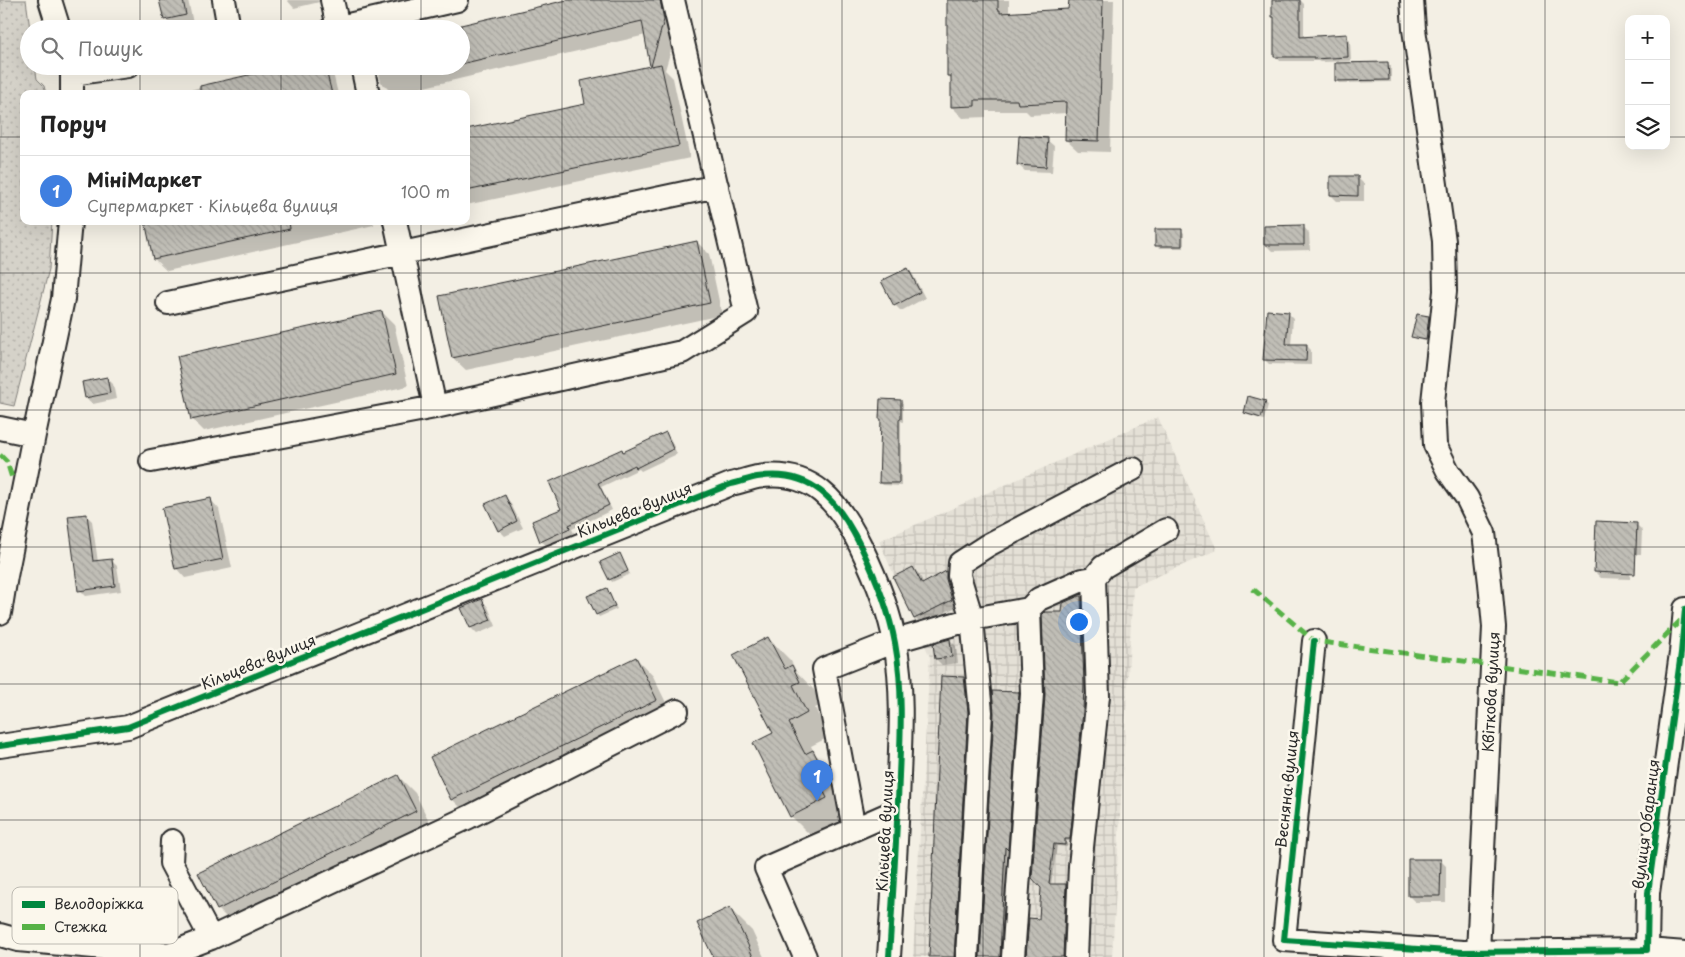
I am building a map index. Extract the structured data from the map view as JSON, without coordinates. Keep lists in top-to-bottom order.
{
  "streets": {
    "street": [
      "Кільцева вулиця",
      "Квіткова вулиця",
      "Весняна вулиця",
      "вулиця Обаранця"
    ]
  },
  "crossings": [
    ["Квіткова вулиця", "Весняна вулиця"]
  ],
  "legend": ["Велодоріжка", "Стежка"],
  "page": {
    "map_buttons": ["+", "−"],
    "search": "Пошук",
    "heading": "Поруч",
    "list": [
      {
        "mark": "1",
        "name": "МініМаркет",
        "note": "Супермаркет · Кільцева вулиця",
        "value": "100 m"
      }
    ],
    "pins": "1"
  }
}
